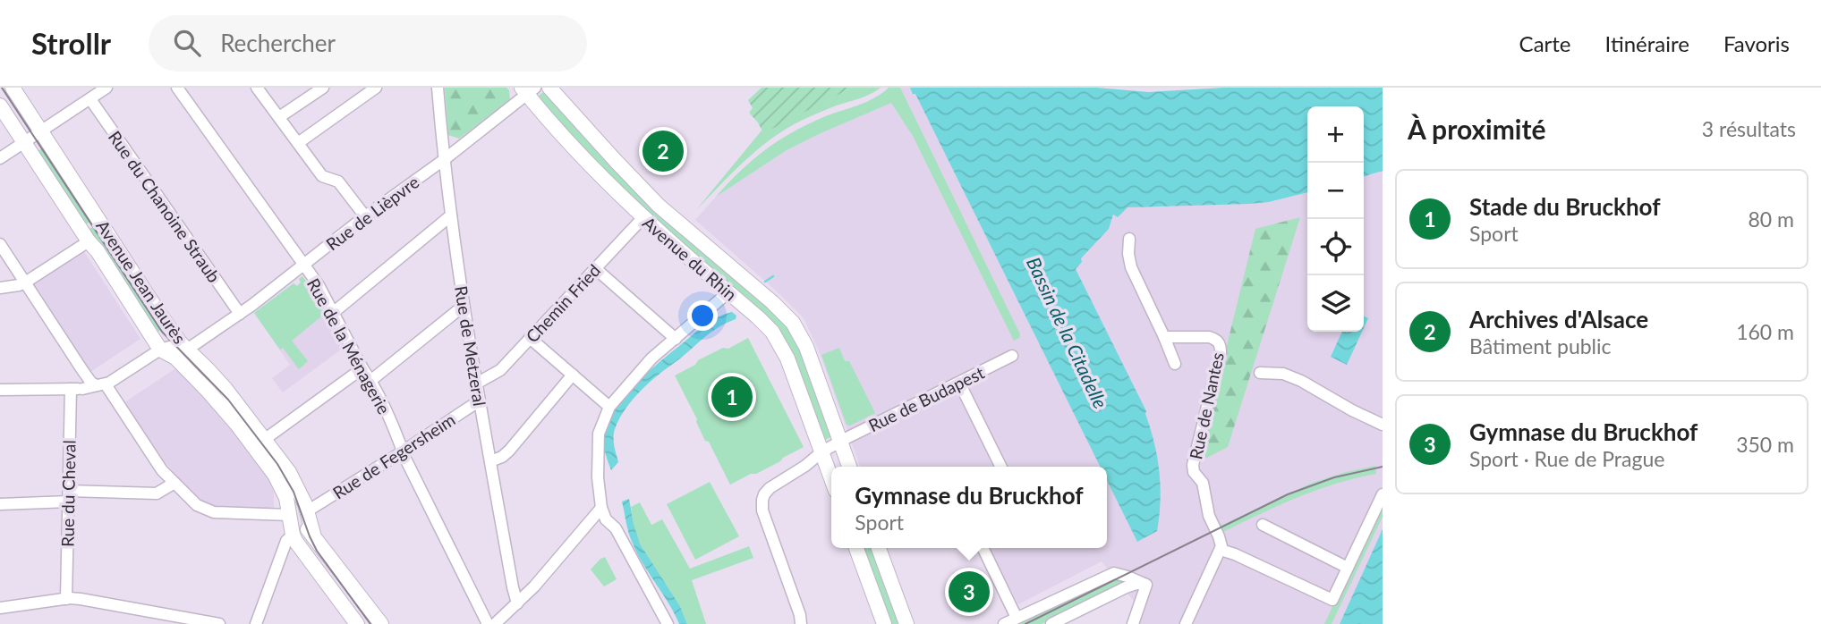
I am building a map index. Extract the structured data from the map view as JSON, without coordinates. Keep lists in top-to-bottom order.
{
  "streets": {
    "main road": ["Avenue du Rhin", "Avenue Jean Jaurès"],
    "street": [
      "Rue du Chanoine Straub",
      "Rue de Lièpvre",
      "Chemin Fried",
      "Rue de la Ménagerie",
      "Rue de Metzeral",
      "Rue de Budapest",
      "Rue de Nantes",
      "Rue de Fegersheim",
      "Rue du Cheval"
    ]
  },
  "crossings": [
    ["Rue du Chanoine Straub", "Rue de Lièpvre"],
    ["Rue de Lièpvre", "Avenue du Rhin"],
    ["Rue de Lièpvre", "Avenue Jean Jaurès"],
    ["Rue de Lièpvre", "Rue de la Ménagerie"],
    ["Rue de Lièpvre", "Rue de Metzeral"],
    ["Avenue du Rhin", "Chemin Fried"],
    ["Avenue du Rhin", "Rue de Budapest"],
    ["Avenue Jean Jaurès", "Rue de Fegersheim"],
    ["Chemin Fried", "Rue de Metzeral"],
    ["Rue de la Ménagerie", "Rue de Fegersheim"],
    ["Rue de Metzeral", "Rue de Fegersheim"]
  ],
  "water": ["Bassin de la Citadelle"],
  "page": {
    "header": "Strollr",
    "search": "Rechercher",
    "nav": ["Carte", "Itinéraire", "Favoris"],
    "heading": ["À proximité", "3 résultats"],
    "map_buttons": ["+", "−"],
    "pins": ["2", "1", "3"],
    "list": [
      {
        "mark": "1",
        "name": "Stade du Bruckhof",
        "note": "Sport",
        "value": "80 m"
      },
      {
        "mark": "2",
        "name": "Archives d'Alsace",
        "note": "Bâtiment public",
        "value": "160 m"
      },
      {
        "mark": "3",
        "name": "Gymnase du Bruckhof",
        "note": "Sport · Rue de Prague",
        "value": "350 m"
      }
    ],
    "popup": ["Gymnase du Bruckhof", "Sport"]
  }
}
